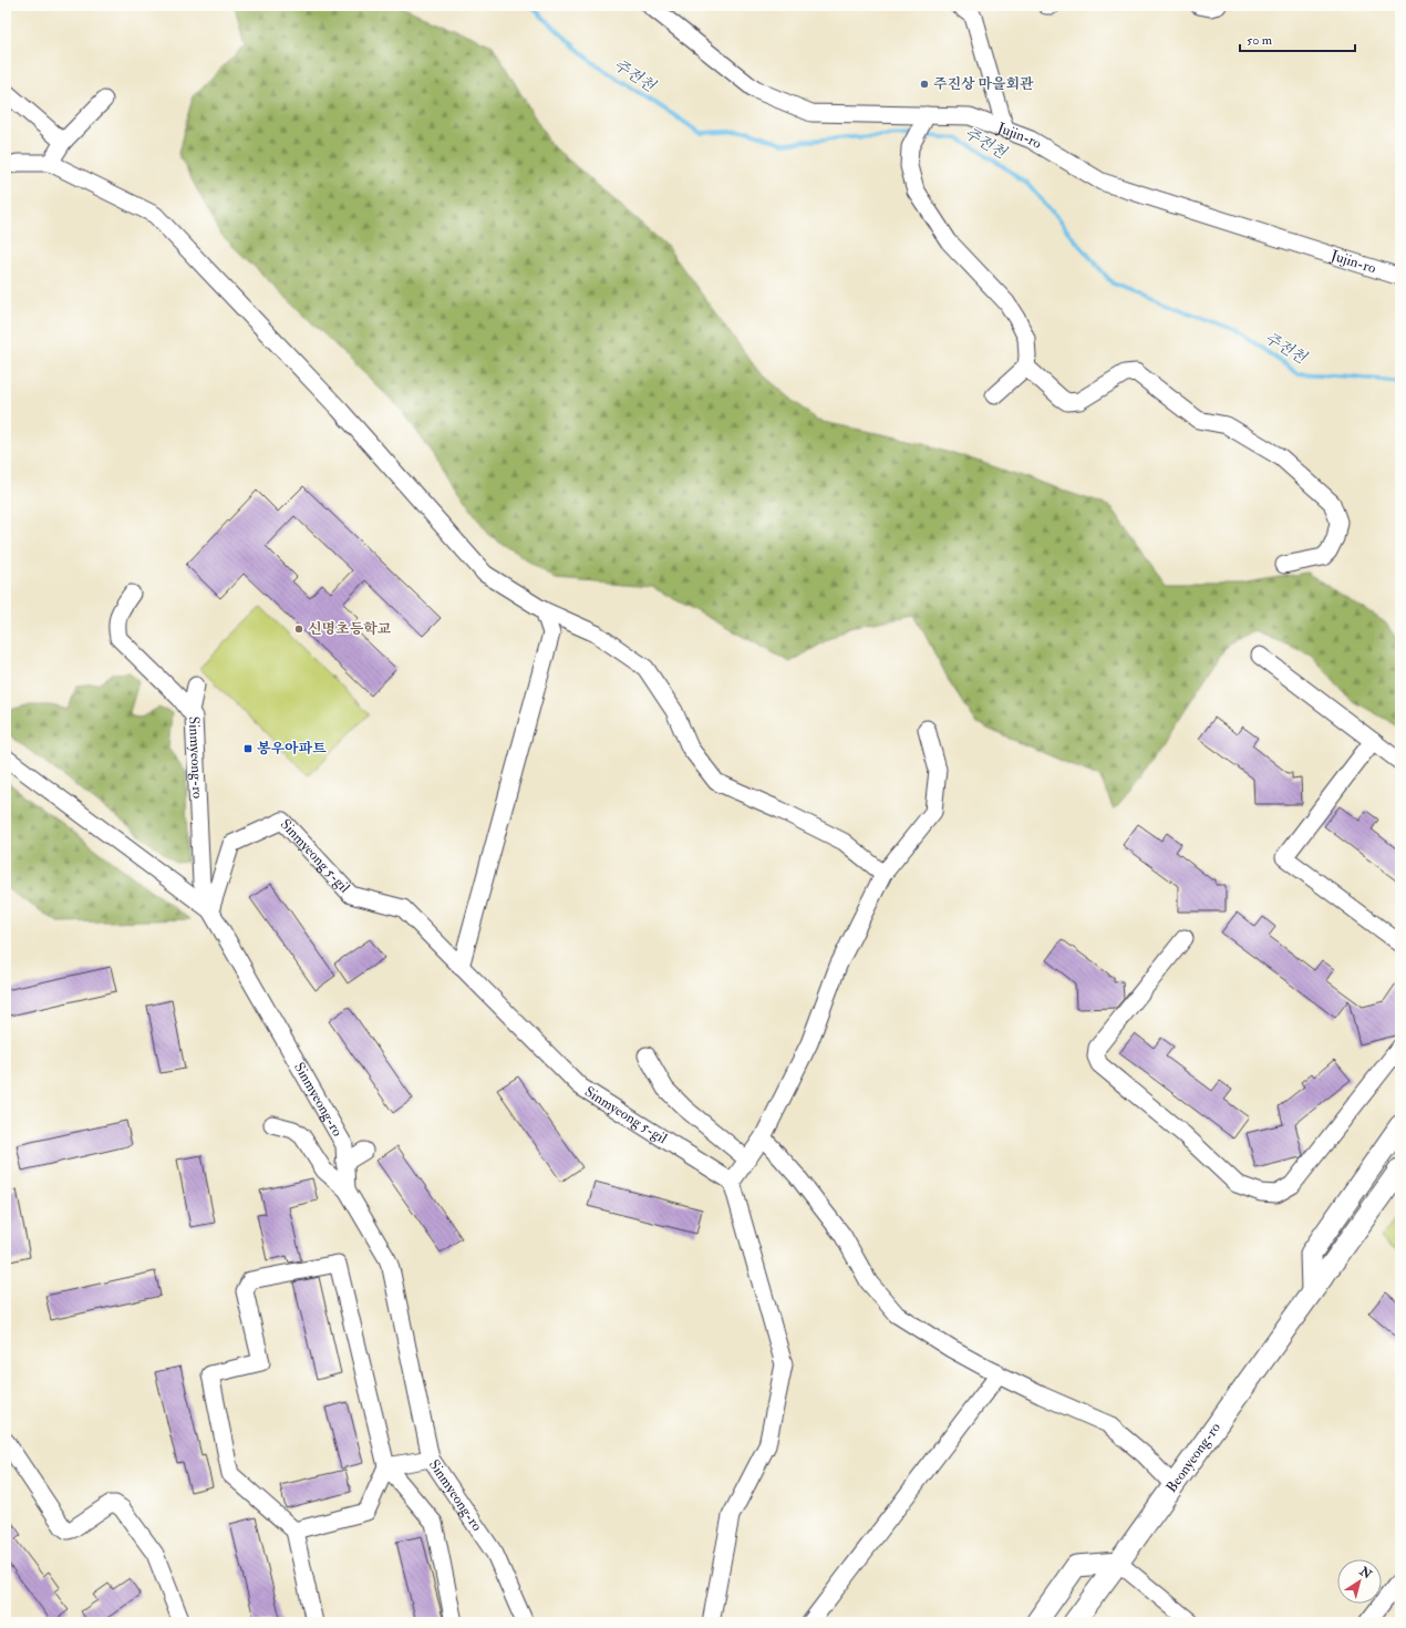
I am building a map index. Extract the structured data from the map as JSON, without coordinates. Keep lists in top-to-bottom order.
{
  "streets": {
    "main road": ["Beonyeong-ro"],
    "street": ["Jujin-ro", "Sinmyeong-ro", "Sinmyeong 5-gil"]
  },
  "crossings": [
    ["Sinmyeong-ro", "Sinmyeong 5-gil"]
  ],
  "water": ["주전천"],
  "places": {
    "other": ["주진상 마을회관", "신명초등학교"],
    "transit": ["봉우아파트"]
  },
  "scale_bar": "50 m",
  "north": "top right"
}
